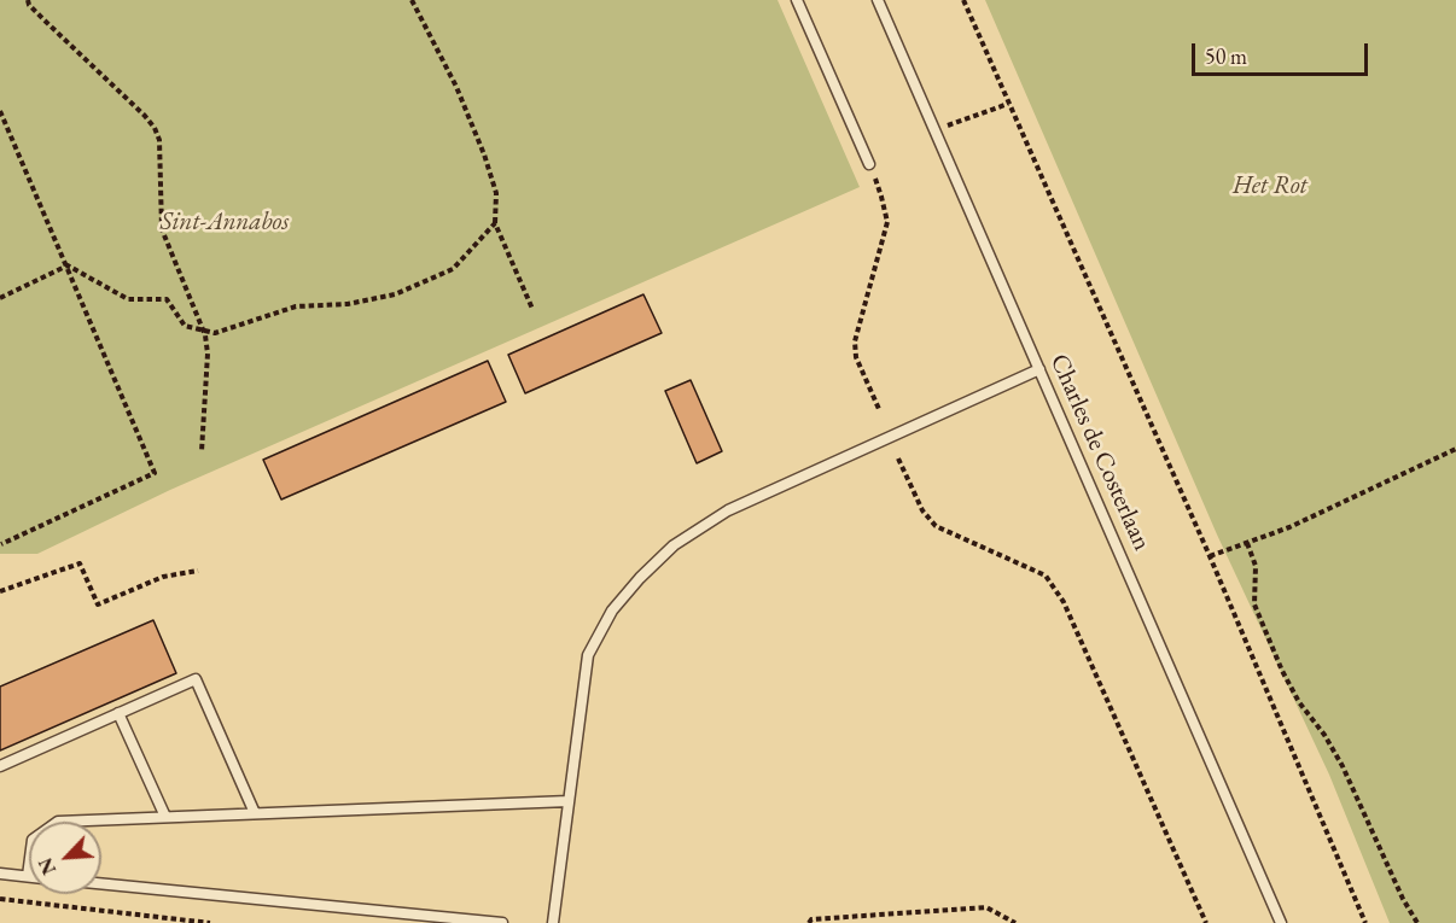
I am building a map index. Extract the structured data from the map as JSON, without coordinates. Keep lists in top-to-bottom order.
{
  "streets": {
    "lane": ["Charles de Costerlaan"]
  },
  "parks": ["Het Rot", "Sint-Annabos"],
  "scale_bar": "50 m",
  "north": "bottom left"
}
